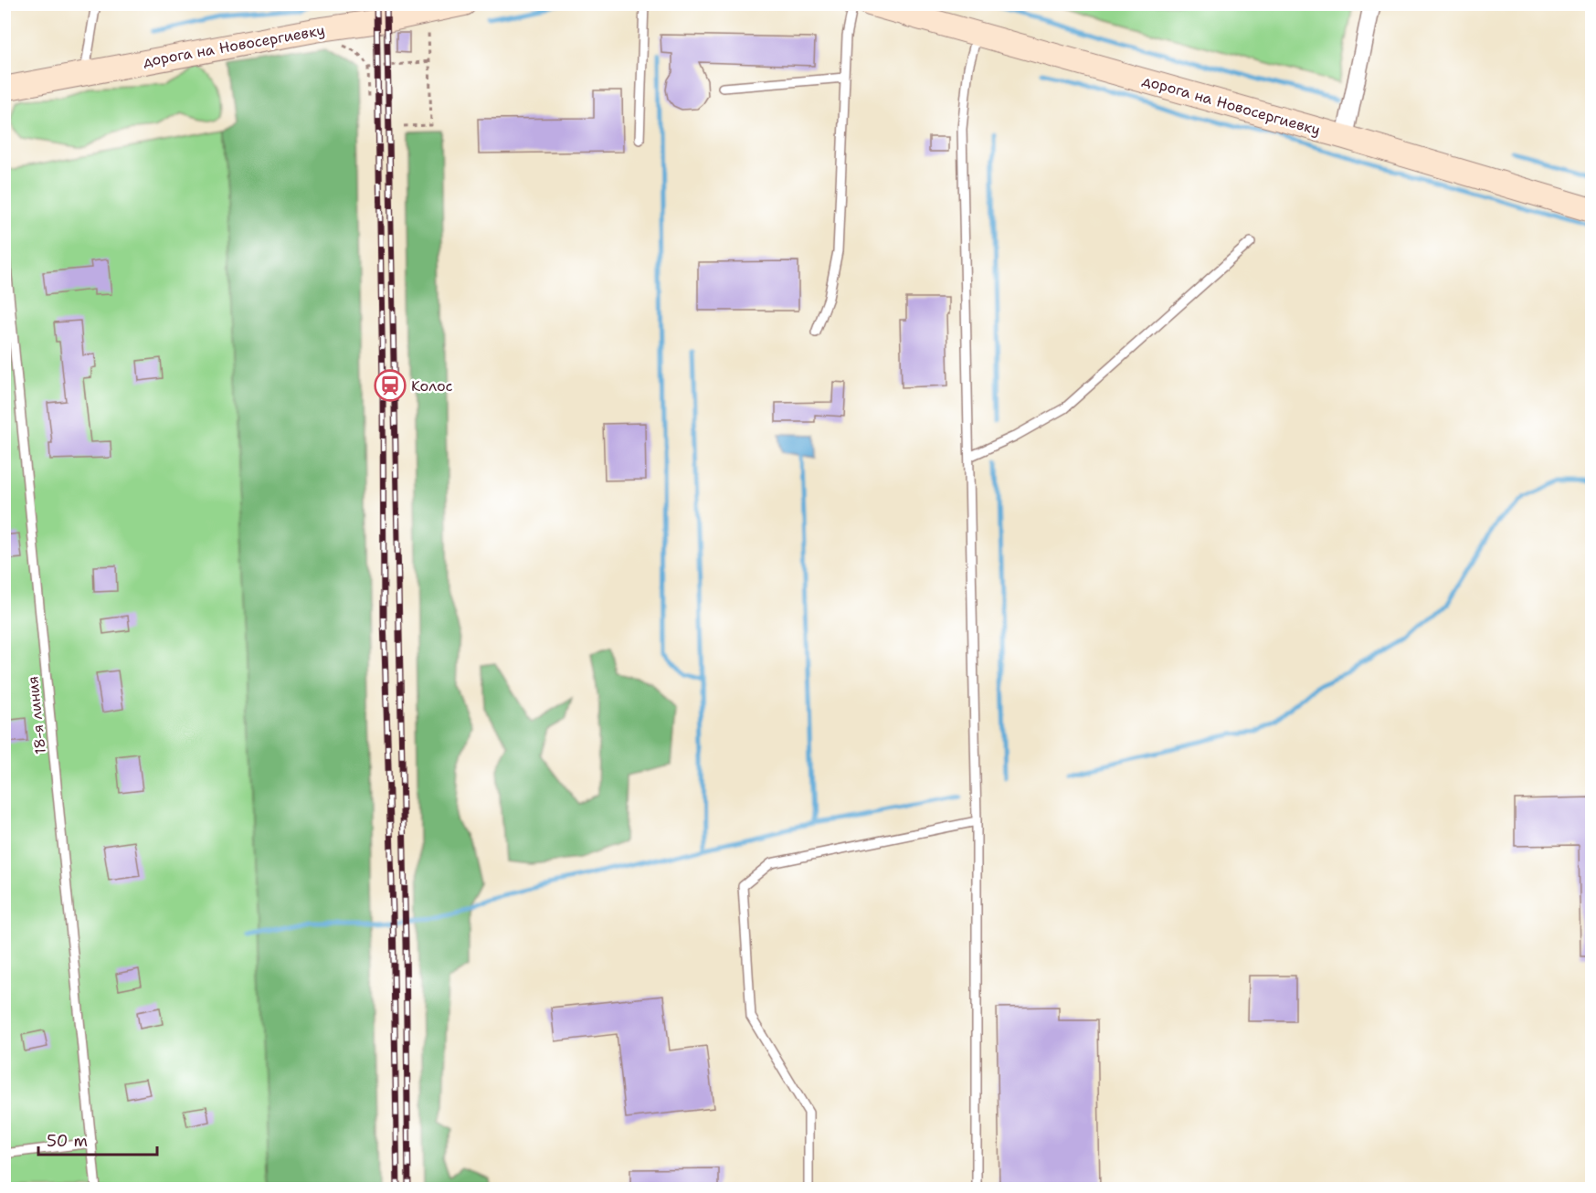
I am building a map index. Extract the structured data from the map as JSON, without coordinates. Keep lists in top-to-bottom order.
{
  "streets": {
    "street": ["дорога на Новосергиевку"],
    "lane": ["18-я линия"]
  },
  "places": {
    "station": ["Колос"]
  },
  "scale_bar": "50 m"
}
